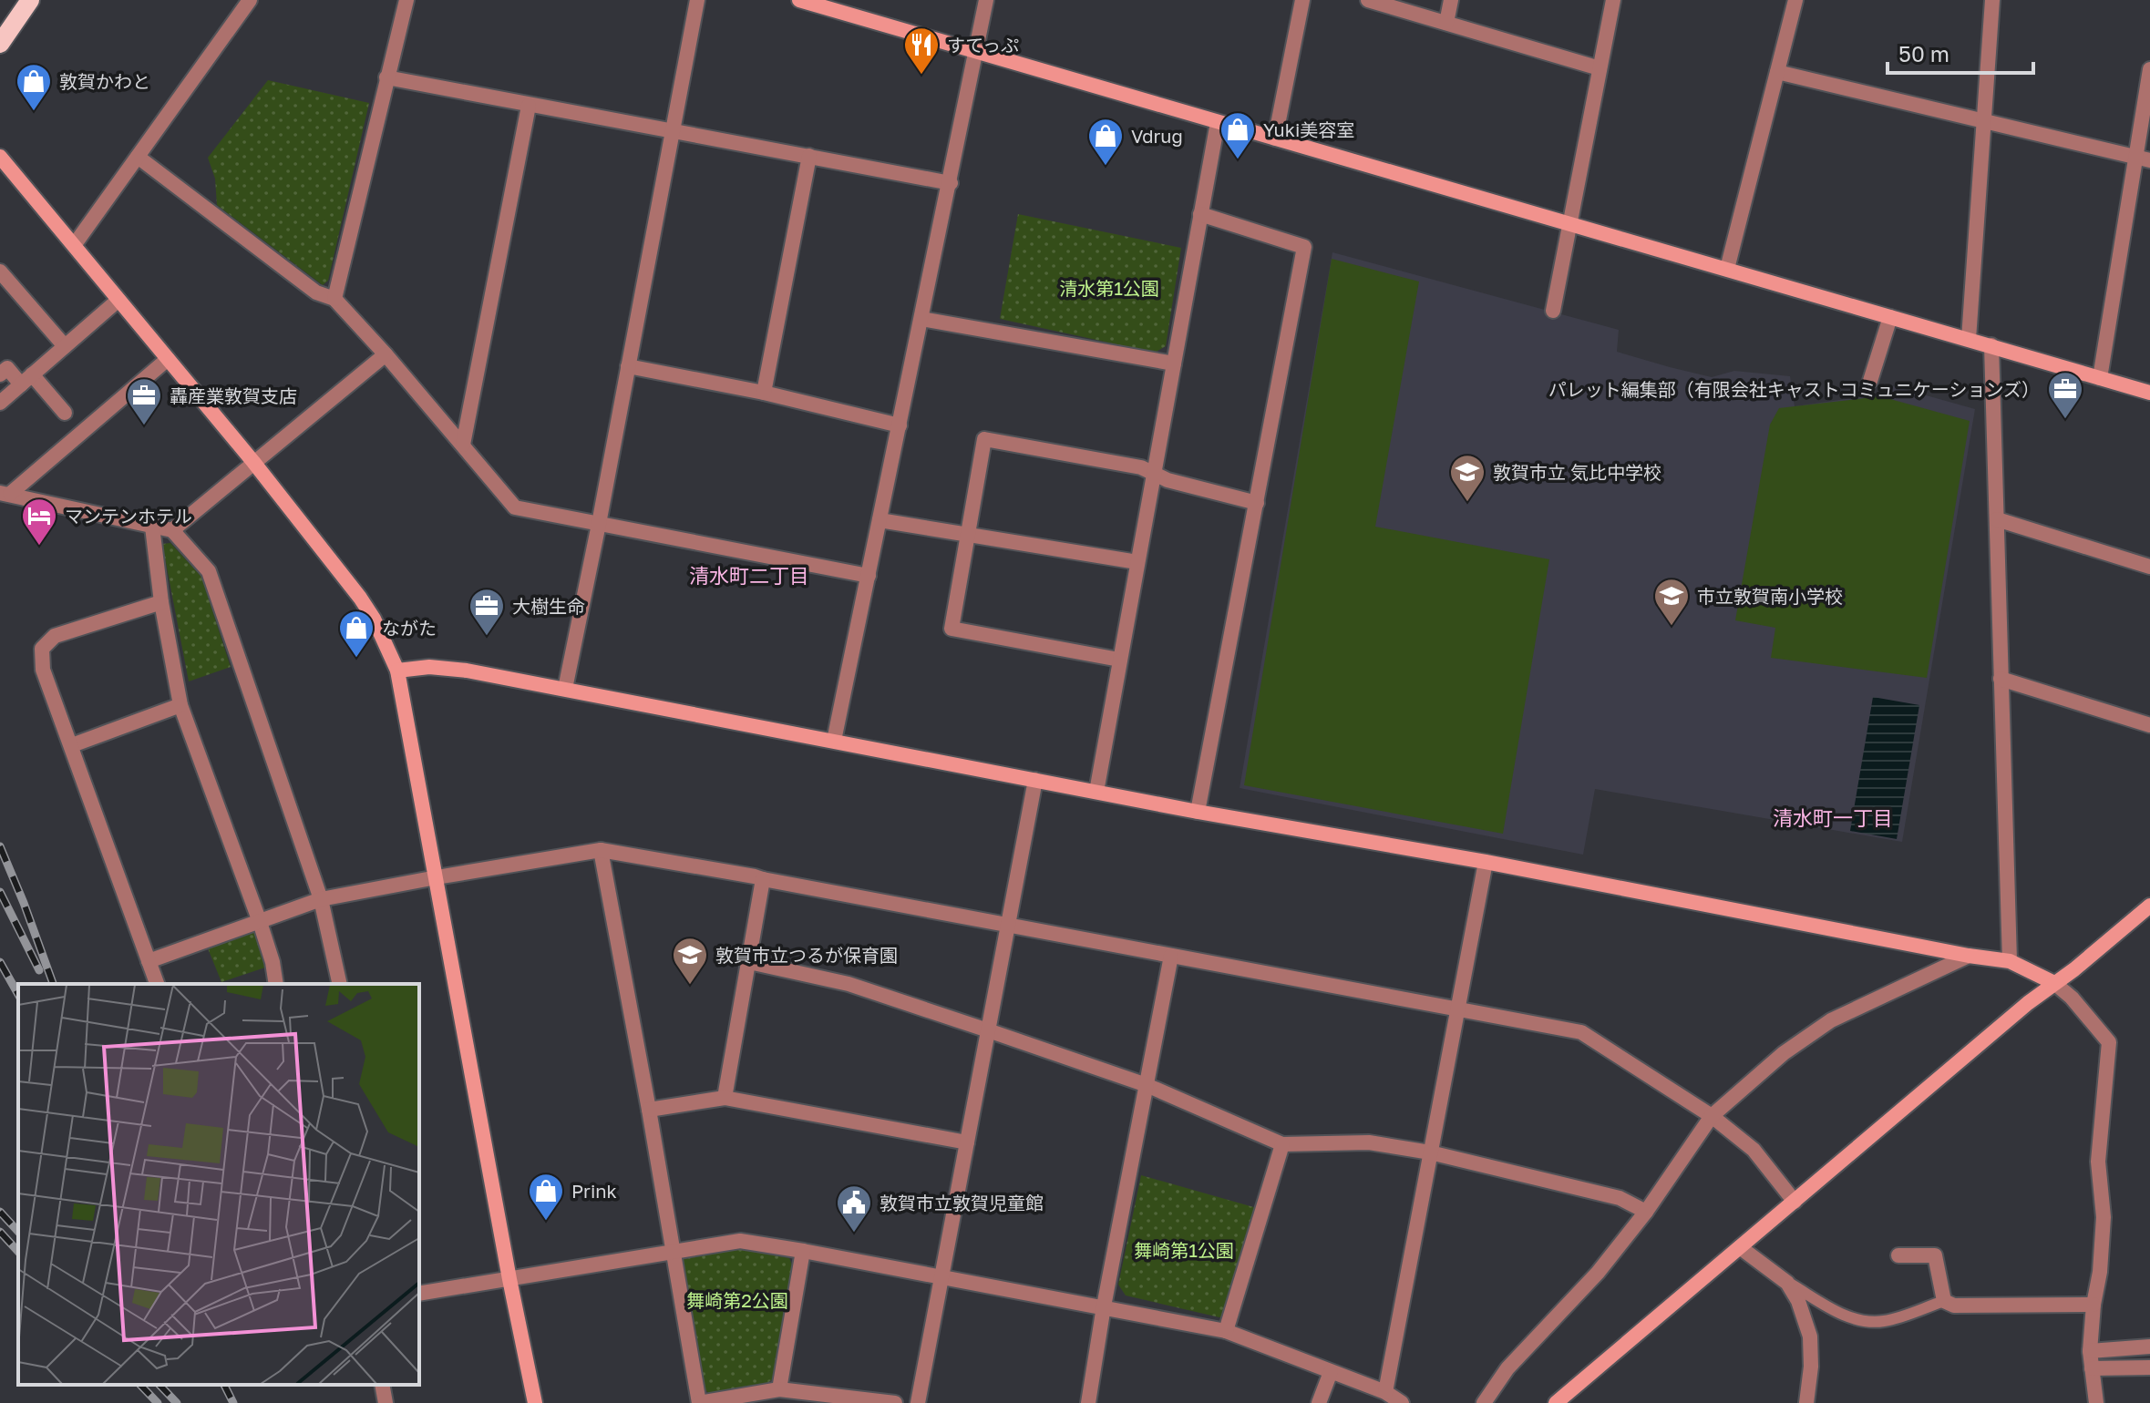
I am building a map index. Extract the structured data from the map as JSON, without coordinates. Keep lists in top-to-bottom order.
{
  "districts": ["清水町二丁目", "清水町一丁目"],
  "parks": ["清水第1公園", "舞崎第1公園", "舞崎第2公園"],
  "places": {
    "restaurant": ["すてっぷ"],
    "shop": [
      "敦賀かわと",
      "Yuki美容室",
      "Vdrug",
      "ながた",
      "Prink"
    ],
    "office": ["パレット編集部（有限会社キャストコミュニケーションズ）", "轟産業敦賀支店", "大樹生命"],
    "school or university": ["敦賀市立 気比中学校", "市立敦賀南小学校", "敦賀市立つるが保育園"],
    "hotel": ["マンテンホテル"],
    "public building": ["敦賀市立敦賀児童館"]
  },
  "scale_bar": "50 m"
}
